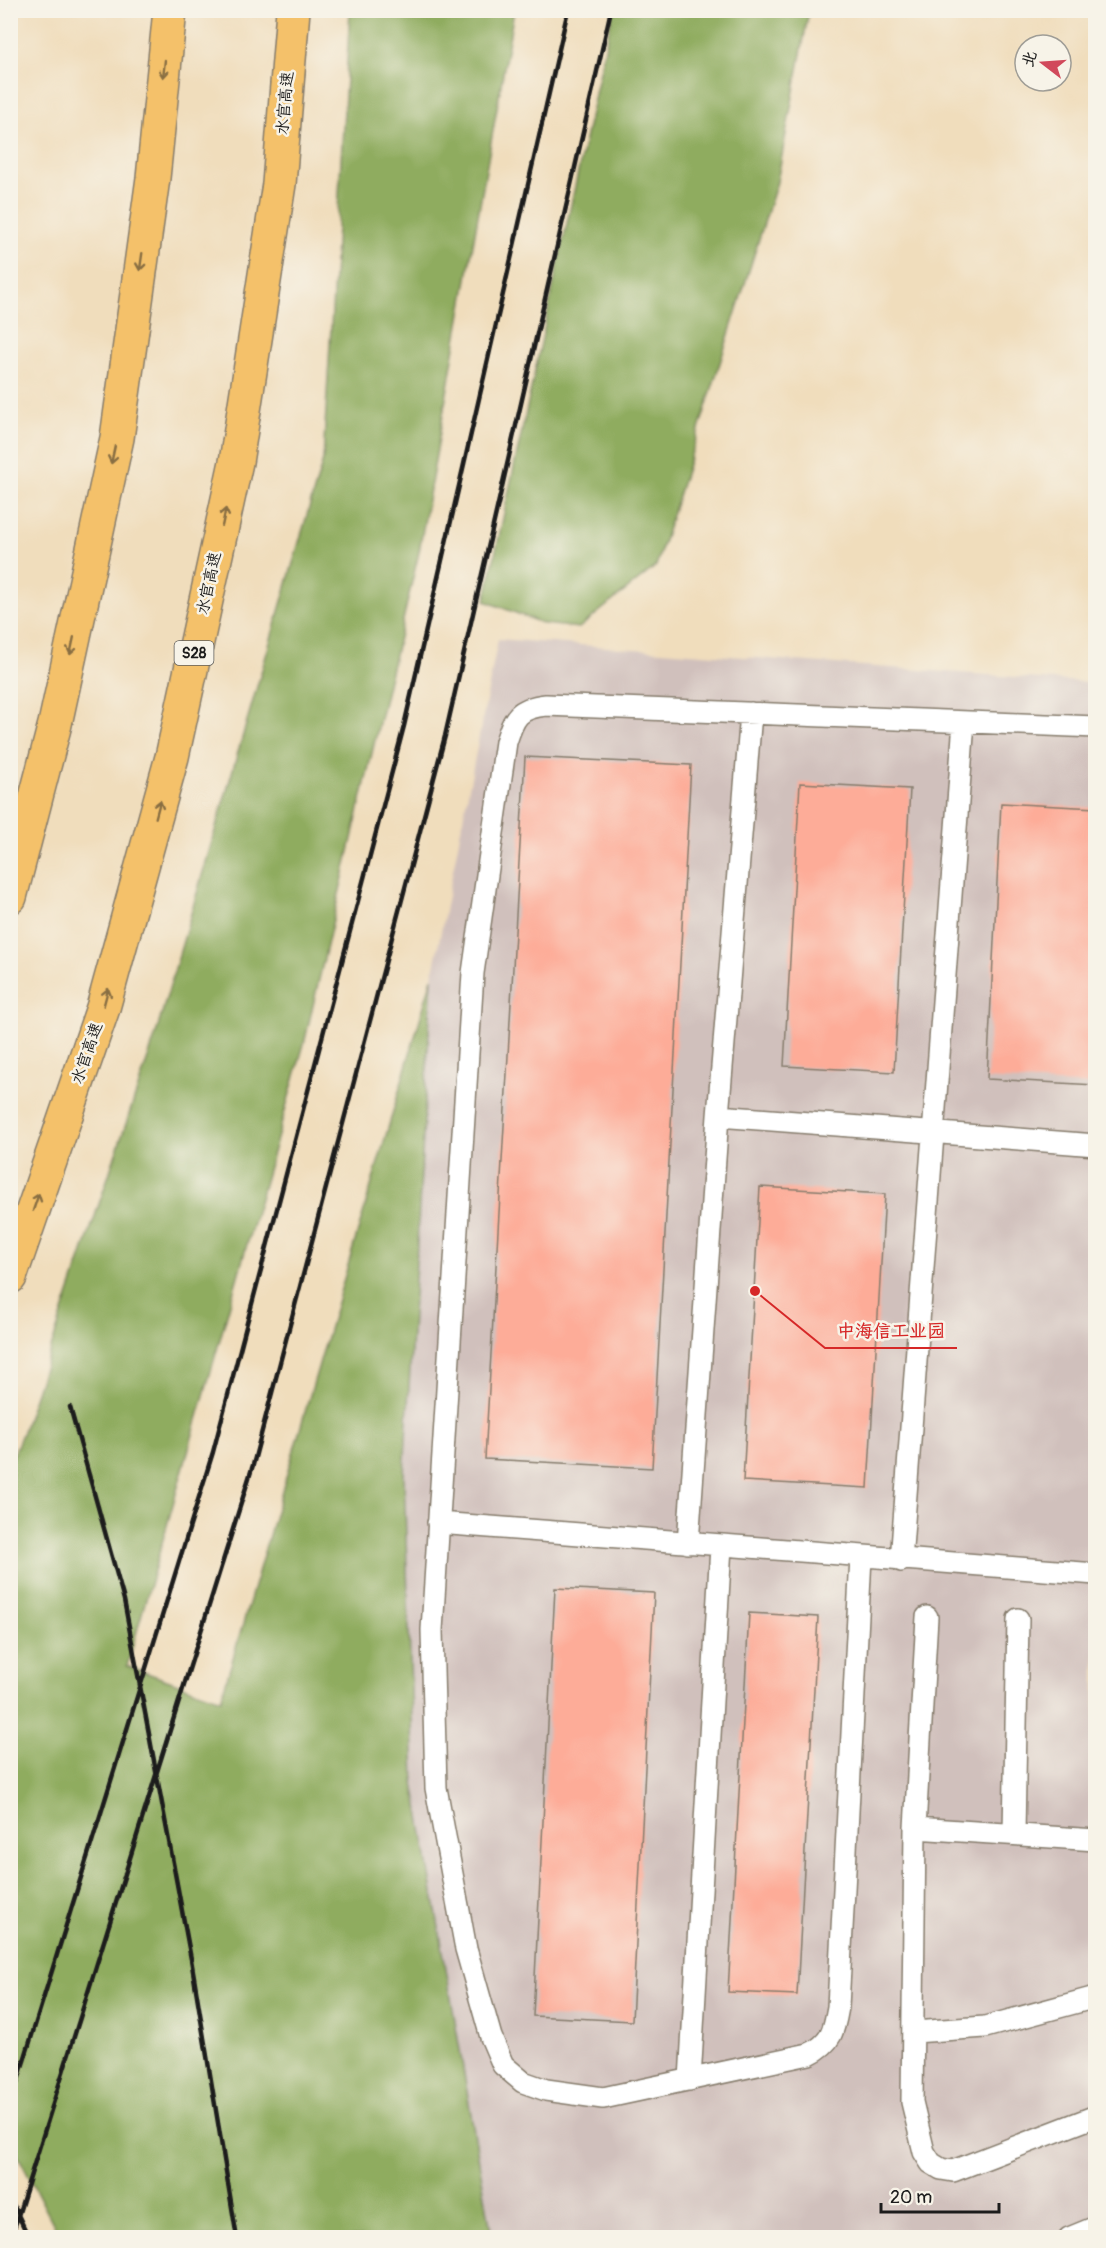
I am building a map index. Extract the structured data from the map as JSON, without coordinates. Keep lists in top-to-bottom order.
{
  "streets": {
    "highway": ["水官高速", "S28"]
  },
  "places": ["中海信工业园"],
  "scale_bar": "20 m",
  "north": "left"
}
